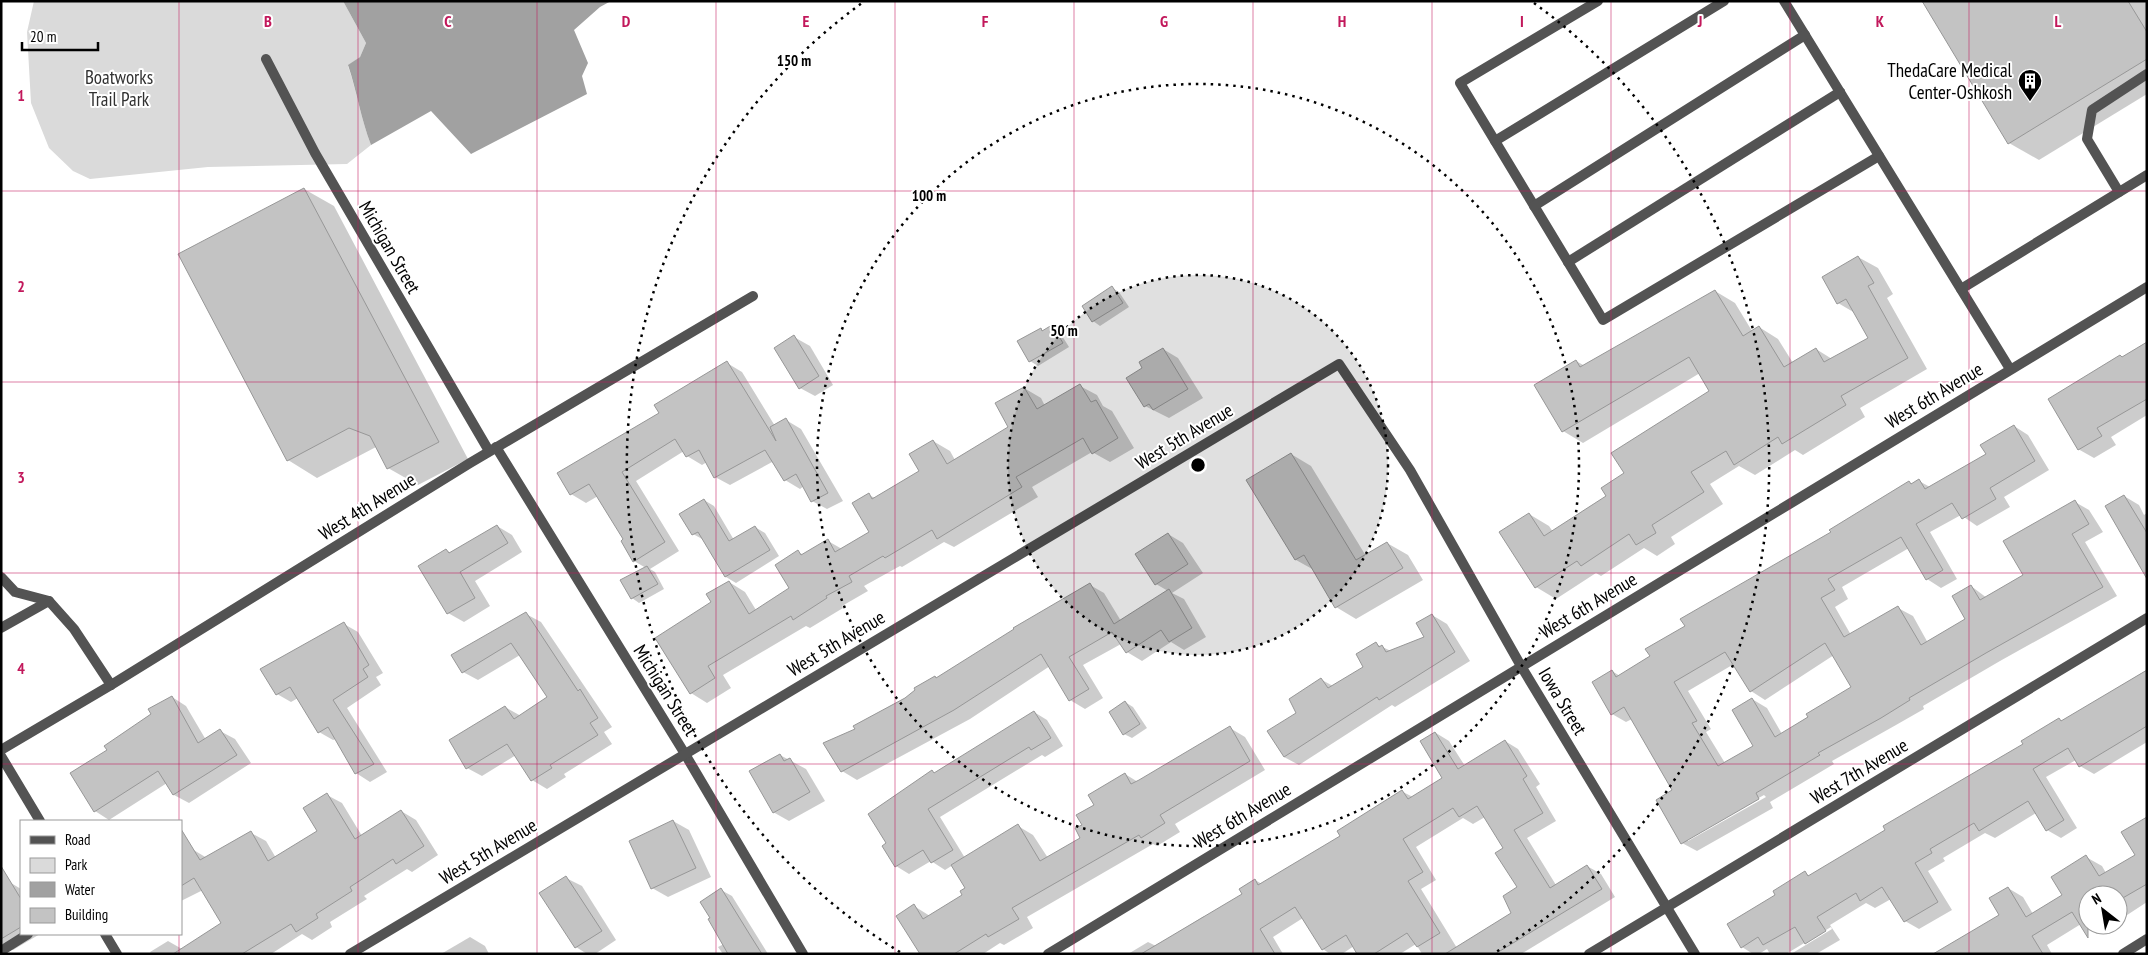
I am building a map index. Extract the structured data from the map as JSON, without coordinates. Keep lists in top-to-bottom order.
{
  "streets": {
    "street": [
      "Michigan Street",
      "West 6th Avenue",
      "West 5th Avenue",
      "West 4th Avenue",
      "Iowa Street",
      "West 7th Avenue"
    ]
  },
  "crossings": [
    ["Michigan Street", "West 5th Avenue"],
    ["Michigan Street", "West 4th Avenue"],
    ["West 6th Avenue", "Iowa Street"],
    ["West 5th Avenue", "Iowa Street"],
    ["Iowa Street", "West 7th Avenue"]
  ],
  "parks": ["Boatworks Trail Park"],
  "places": {
    "building": ["ThedaCare Medical Center-Oshkosh"]
  },
  "legend": [
    "Road",
    "Park",
    "Water",
    "Building"
  ],
  "scale_bar": "20 m",
  "north": "top left",
  "grid": {
    "columns": [
      "B",
      "C",
      "D",
      "E",
      "F",
      "G",
      "H",
      "I",
      "J",
      "K",
      "L"
    ],
    "rows": [
      "1",
      "2",
      "3",
      "4"
    ]
  },
  "rings": ["150 m", "100 m", "50 m"]
}
